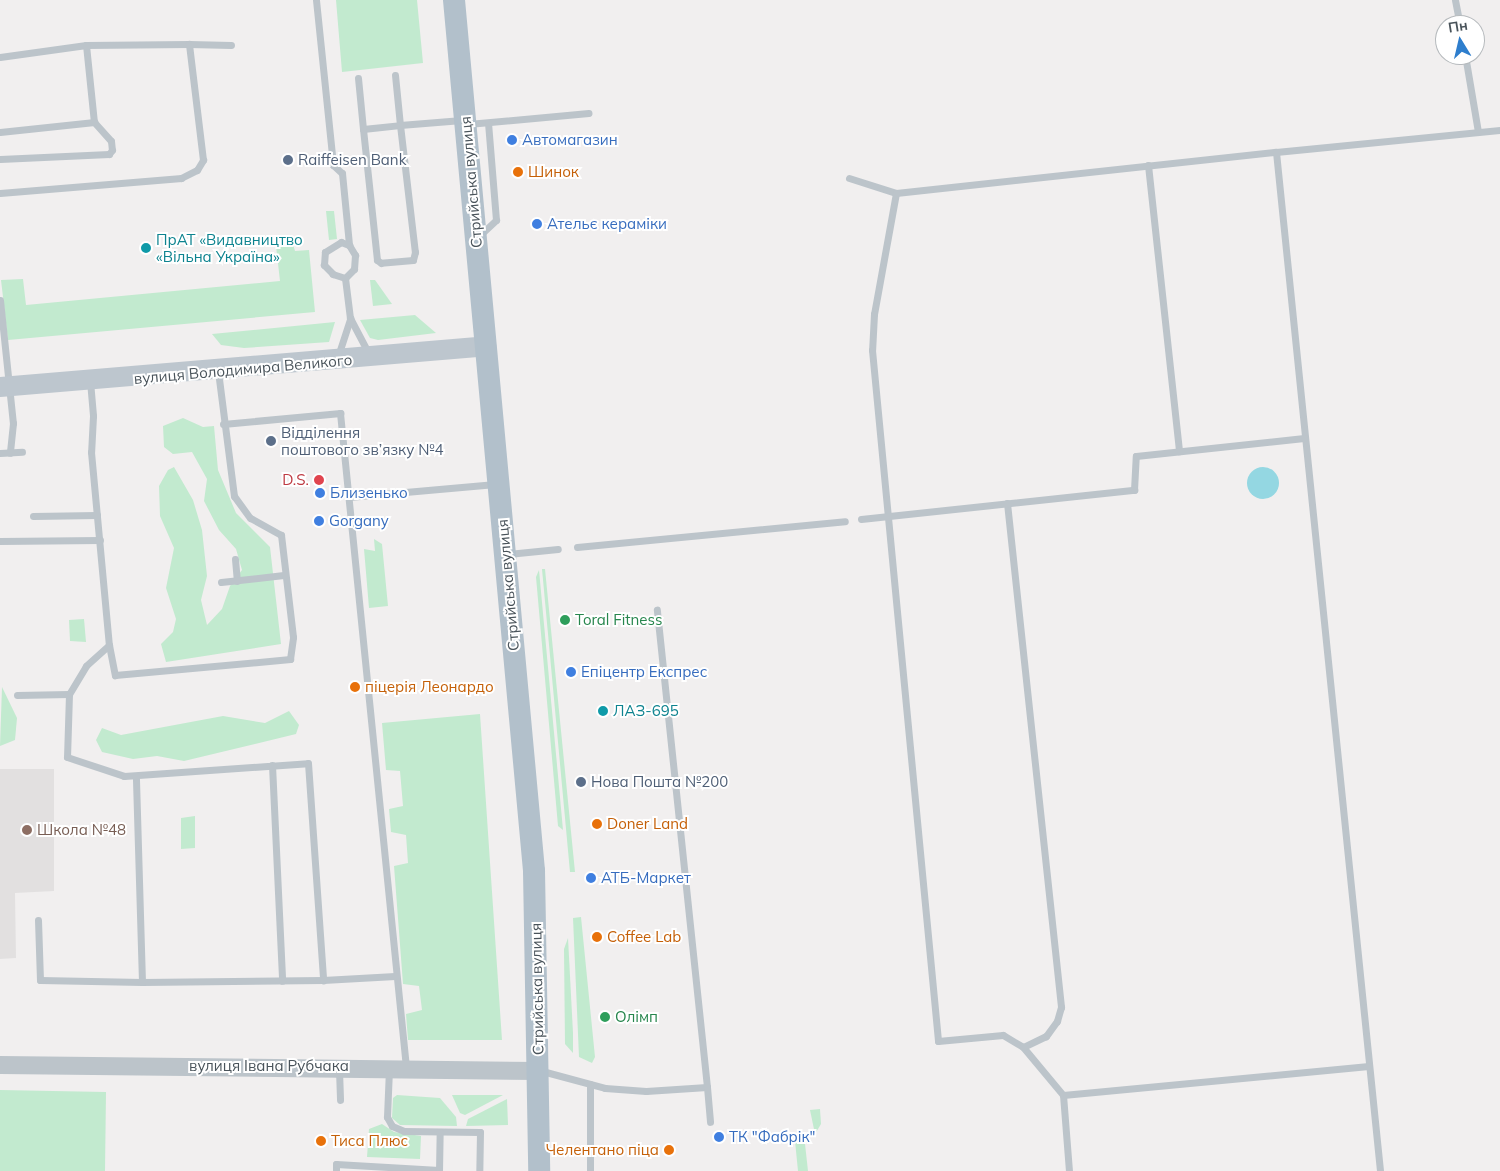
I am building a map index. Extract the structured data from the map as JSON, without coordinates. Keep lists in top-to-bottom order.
{
  "streets": {
    "main road": ["Стрийська вулиця", "вулиця Володимира Великого"],
    "street": ["вулиця Івана Рубчака"]
  },
  "crossings": [
    ["Стрийська вулиця", "вулиця Володимира Великого"],
    ["Стрийська вулиця", "вулиця Івана Рубчака"]
  ],
  "places": [
    "Автомагазин",
    "Raiffeisen Bank",
    "Шинок",
    "Ательє кераміки",
    "ПрАТ «Видавництво «Вільна Україна»",
    "Відділення поштового зв’язку №4",
    "D.S.",
    "Близенько",
    "Gorgany",
    "Toral Fitness",
    "Епіцентр Експрес",
    "піцерія Леонардо",
    "ЛАЗ-695",
    "Нова Пошта №200",
    "Doner Land",
    "Школа №48",
    "АТБ-Маркет",
    "Coffee Lab",
    "Олімп",
    "ТК \"Фабрік\"",
    "Тиса Плюс",
    "Челентано піца"
  ],
  "north": "top"
}
